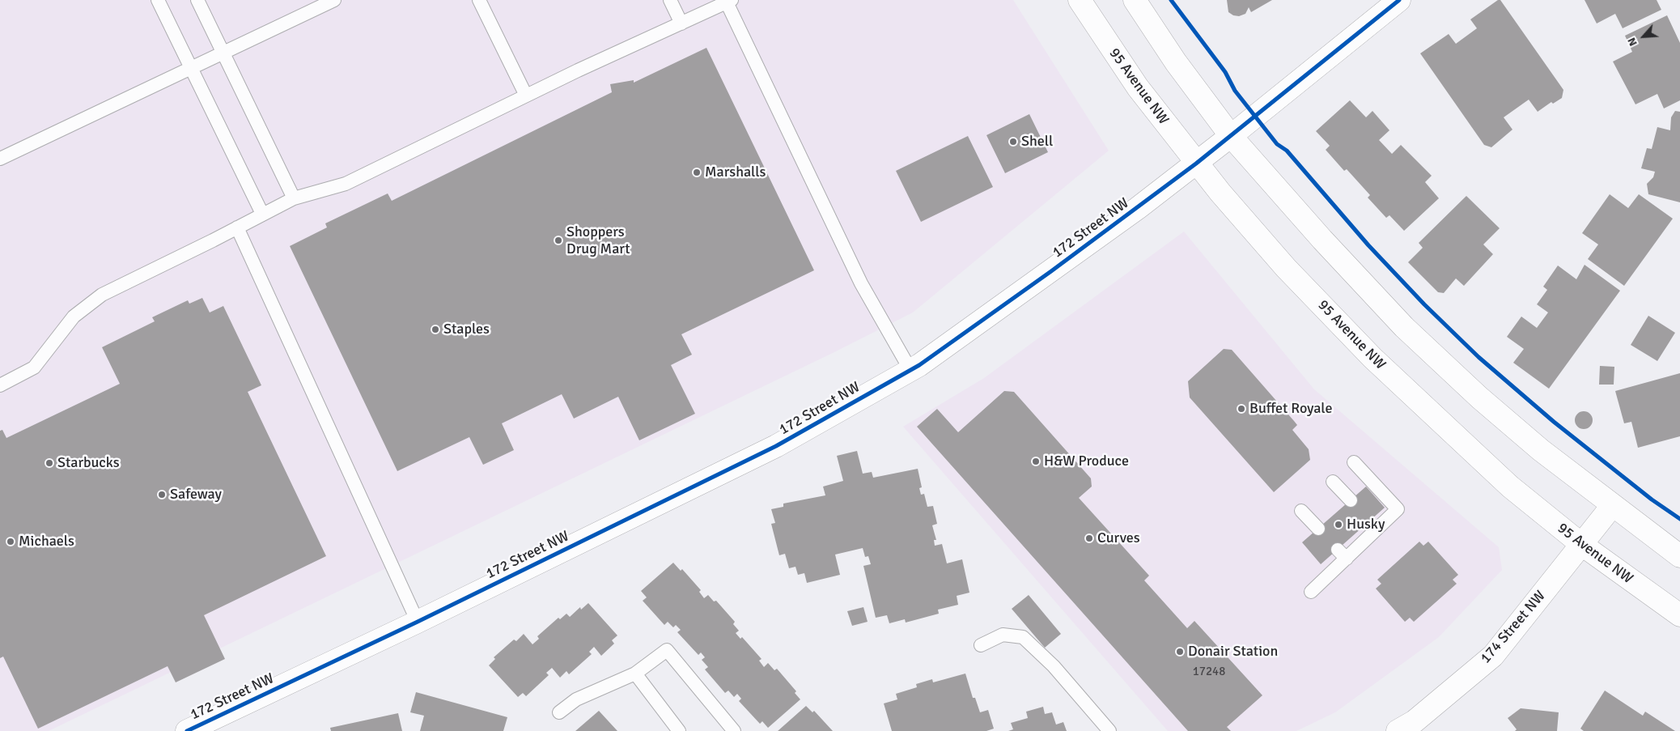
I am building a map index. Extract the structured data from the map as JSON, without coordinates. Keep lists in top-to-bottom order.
{
  "streets": {
    "street": ["95 Avenue NW", "172 Street NW", "174 Street NW"]
  },
  "crossings": [
    ["95 Avenue NW", "172 Street NW"],
    ["95 Avenue NW", "174 Street NW"]
  ],
  "places": [
    "Shell",
    "Marshalls",
    "Shoppers Drug Mart",
    "Staples",
    "Buffet Royale",
    "H&W Produce",
    "Starbucks",
    "Safeway",
    "Husky",
    "Curves",
    "Michaels",
    "Donair Station"
  ],
  "house_numbers": ["17248"],
  "north": "bottom left"
}
